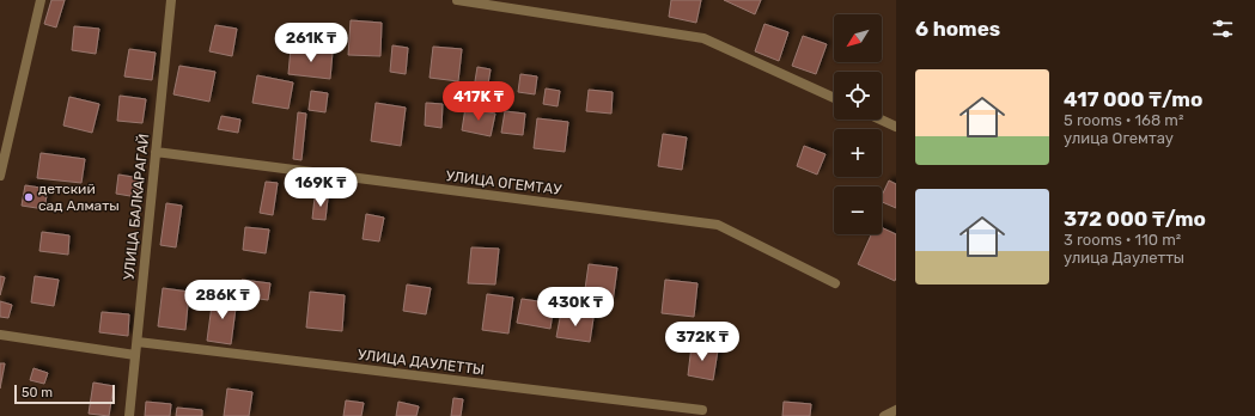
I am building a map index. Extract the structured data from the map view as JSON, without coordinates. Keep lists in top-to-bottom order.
{
  "streets": {
    "street": ["УЛИЦА ОГЕМТАУ", "УЛИЦА БАЛКАРАГАЙ", "УЛИЦА ДАУЛЕТТЫ"]
  },
  "crossings": [
    ["УЛИЦА ОГЕМТАУ", "УЛИЦА БАЛКАРАГАЙ"],
    ["УЛИЦА БАЛКАРАГАЙ", "УЛИЦА ДАУЛЕТТЫ"]
  ],
  "places": ["детский сад Алматы"],
  "scale_bar": "50 m",
  "north": "bottom left",
  "page": {
    "heading": "6 homes",
    "map_buttons": ["+", "−"],
    "price": [
      "261K ₸",
      "417K ₸",
      "169K ₸",
      "286K ₸",
      "430K ₸",
      "372K ₸"
    ],
    "list": [
      {
        "name": "417 000 ₸/mo",
        "note": "5 rooms · 168 m² · улица Огемтау"
      },
      {
        "name": "372 000 ₸/mo",
        "note": "3 rooms · 110 m² · улица Даулетты"
      }
    ],
    "scale": "50 m"
  }
}
